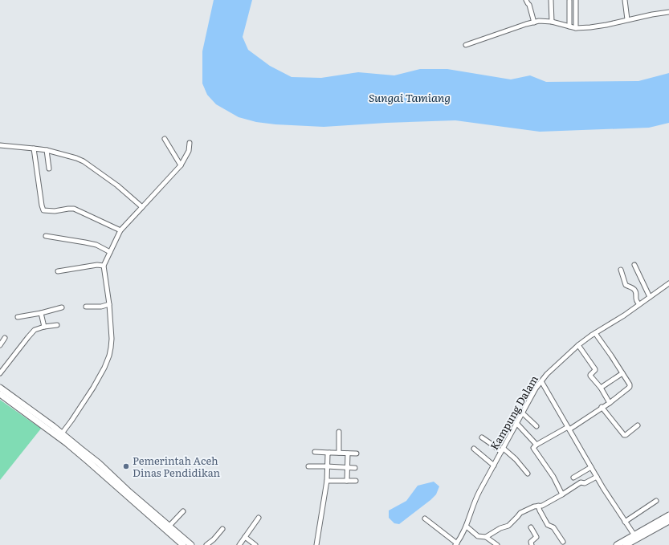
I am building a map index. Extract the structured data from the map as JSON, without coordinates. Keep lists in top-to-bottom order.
{
  "streets": {
    "street": ["Kampung Dalam"]
  },
  "water": ["Sungai Tamiang"],
  "places": ["Pemerintah Aceh Dinas Pendidikan"]
}
